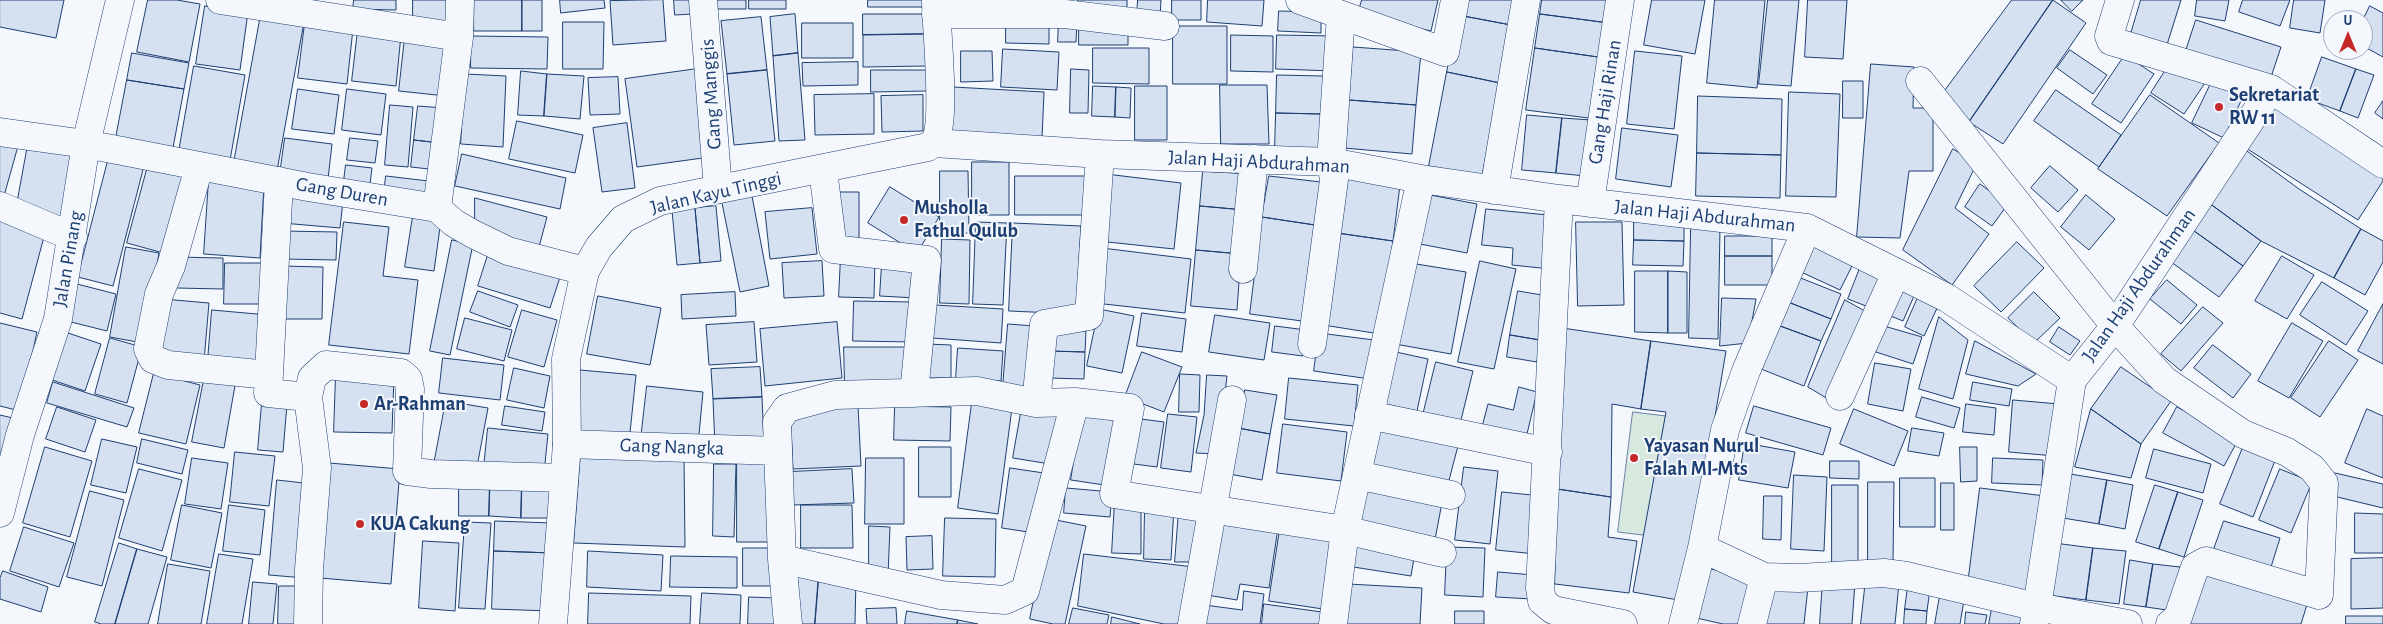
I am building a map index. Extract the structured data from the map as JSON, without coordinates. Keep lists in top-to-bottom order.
{
  "streets": {
    "street": [
      "Gang Manggis",
      "Gang Haji Rinan",
      "Jalan Haji Abdurahman",
      "Gang Duren",
      "Jalan Kayu Tinggi",
      "Jalan Pinang",
      "Gang Nangka"
    ]
  },
  "crossings": [
    ["Gang Manggis", "Jalan Kayu Tinggi"],
    ["Gang Haji Rinan", "Jalan Haji Abdurahman"],
    ["Jalan Haji Abdurahman", "Jalan Kayu Tinggi"],
    ["Gang Duren", "Jalan Pinang"],
    ["Jalan Kayu Tinggi", "Gang Nangka"]
  ],
  "places": [
    "Sekretariat RW 11",
    "Musholla Fathul Qulub",
    "Ar-Rahman",
    "Yayasan Nurul Falah MI-Mts",
    "KUA Cakung"
  ],
  "north": "top"
}
